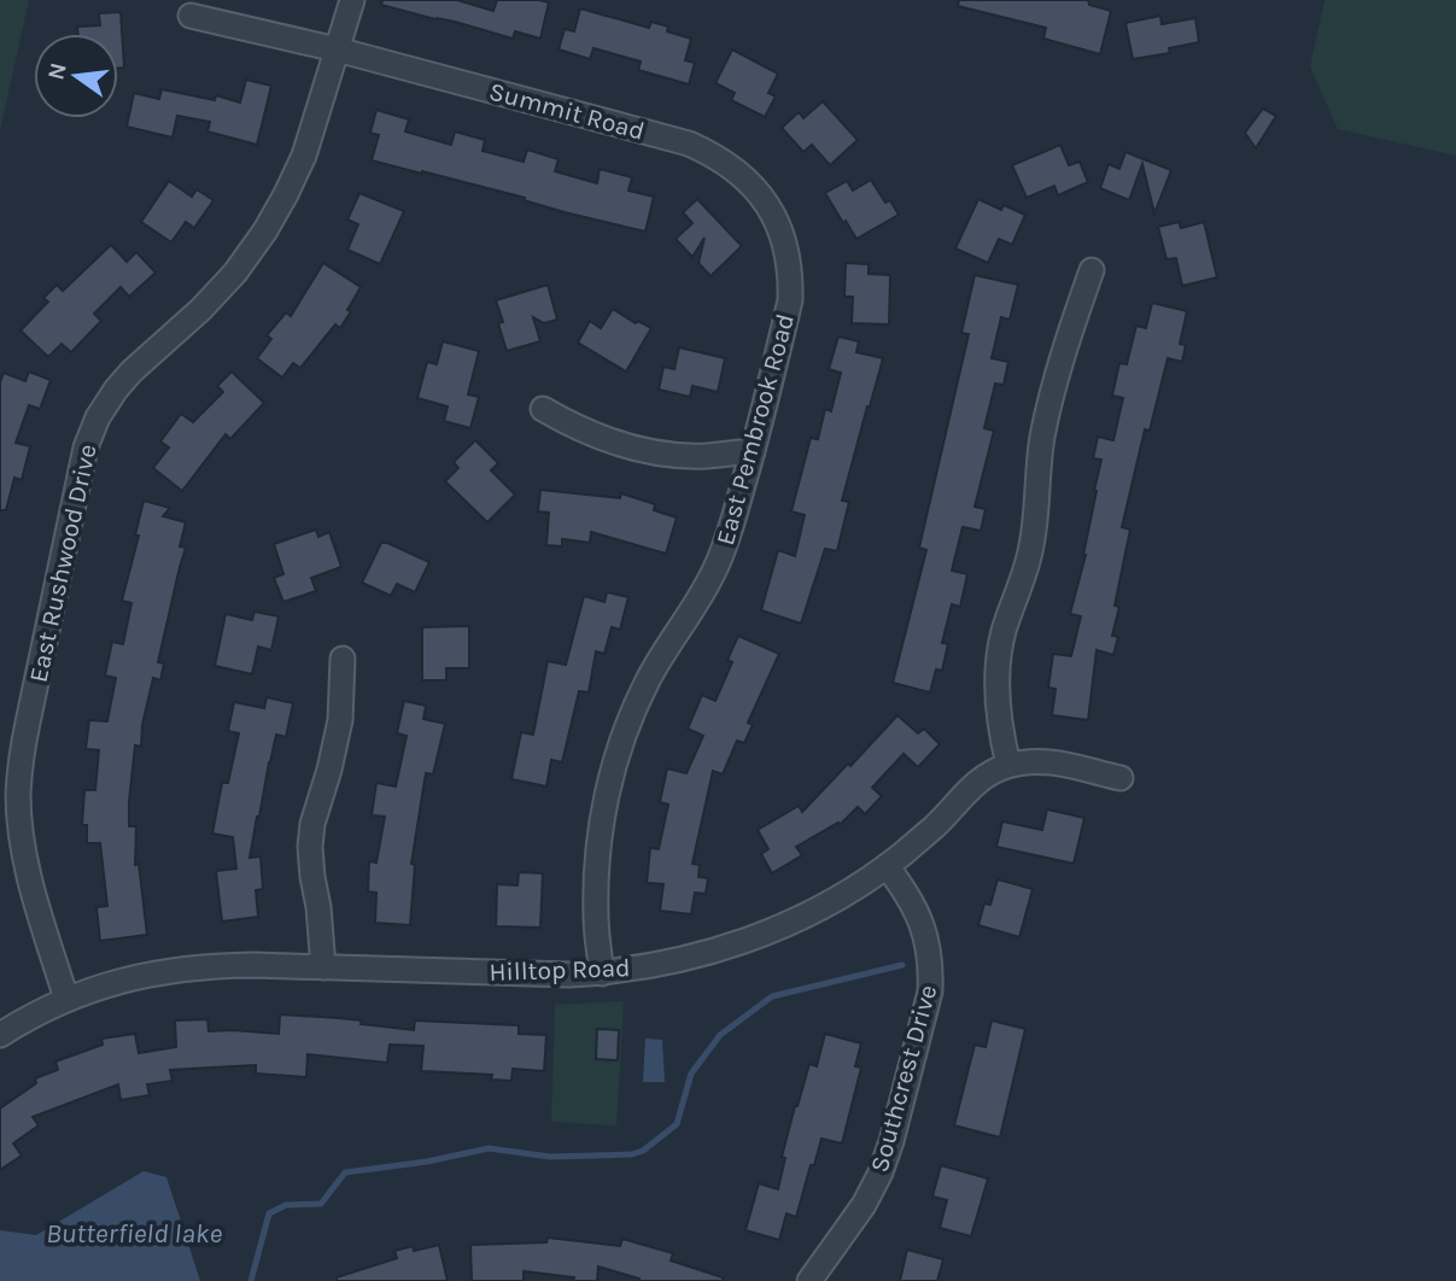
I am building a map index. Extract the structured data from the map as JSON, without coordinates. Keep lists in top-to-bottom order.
{
  "streets": {
    "street": [
      "Summit Road",
      "East Pembrook Road",
      "East Rushwood Drive",
      "Hilltop Road",
      "Southcrest Drive"
    ]
  },
  "crossings": [
    ["Summit Road", "East Pembrook Road"],
    ["Summit Road", "East Rushwood Drive"],
    ["East Pembrook Road", "Hilltop Road"],
    ["East Rushwood Drive", "Hilltop Road"],
    ["Hilltop Road", "Southcrest Drive"]
  ],
  "water": ["Butterfield lake"],
  "north": "left"
}
